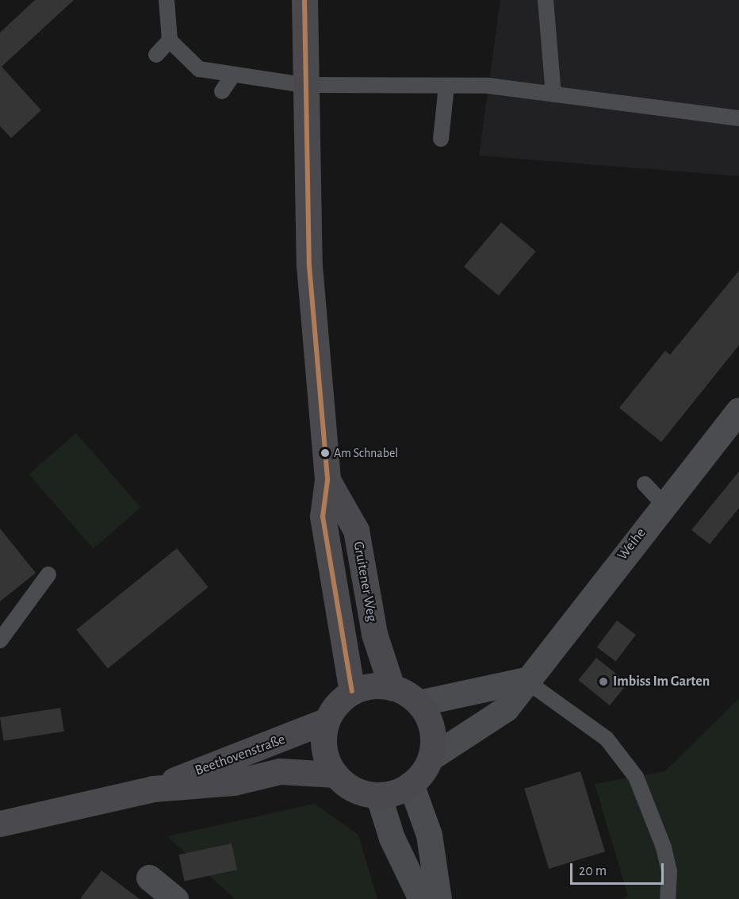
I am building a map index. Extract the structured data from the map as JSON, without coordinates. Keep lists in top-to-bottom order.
{
  "streets": {
    "main road": ["Gruitener Weg", "Beethovenstraße"],
    "street": ["Weihe"]
  },
  "crossings": [
    ["Weihe", "Gruitener Weg"],
    ["Weihe", "Beethovenstraße"],
    ["Gruitener Weg", "Beethovenstraße"]
  ],
  "places": ["Am Schnabel", "Imbiss Im Garten"],
  "scale_bar": "20 m"
}
